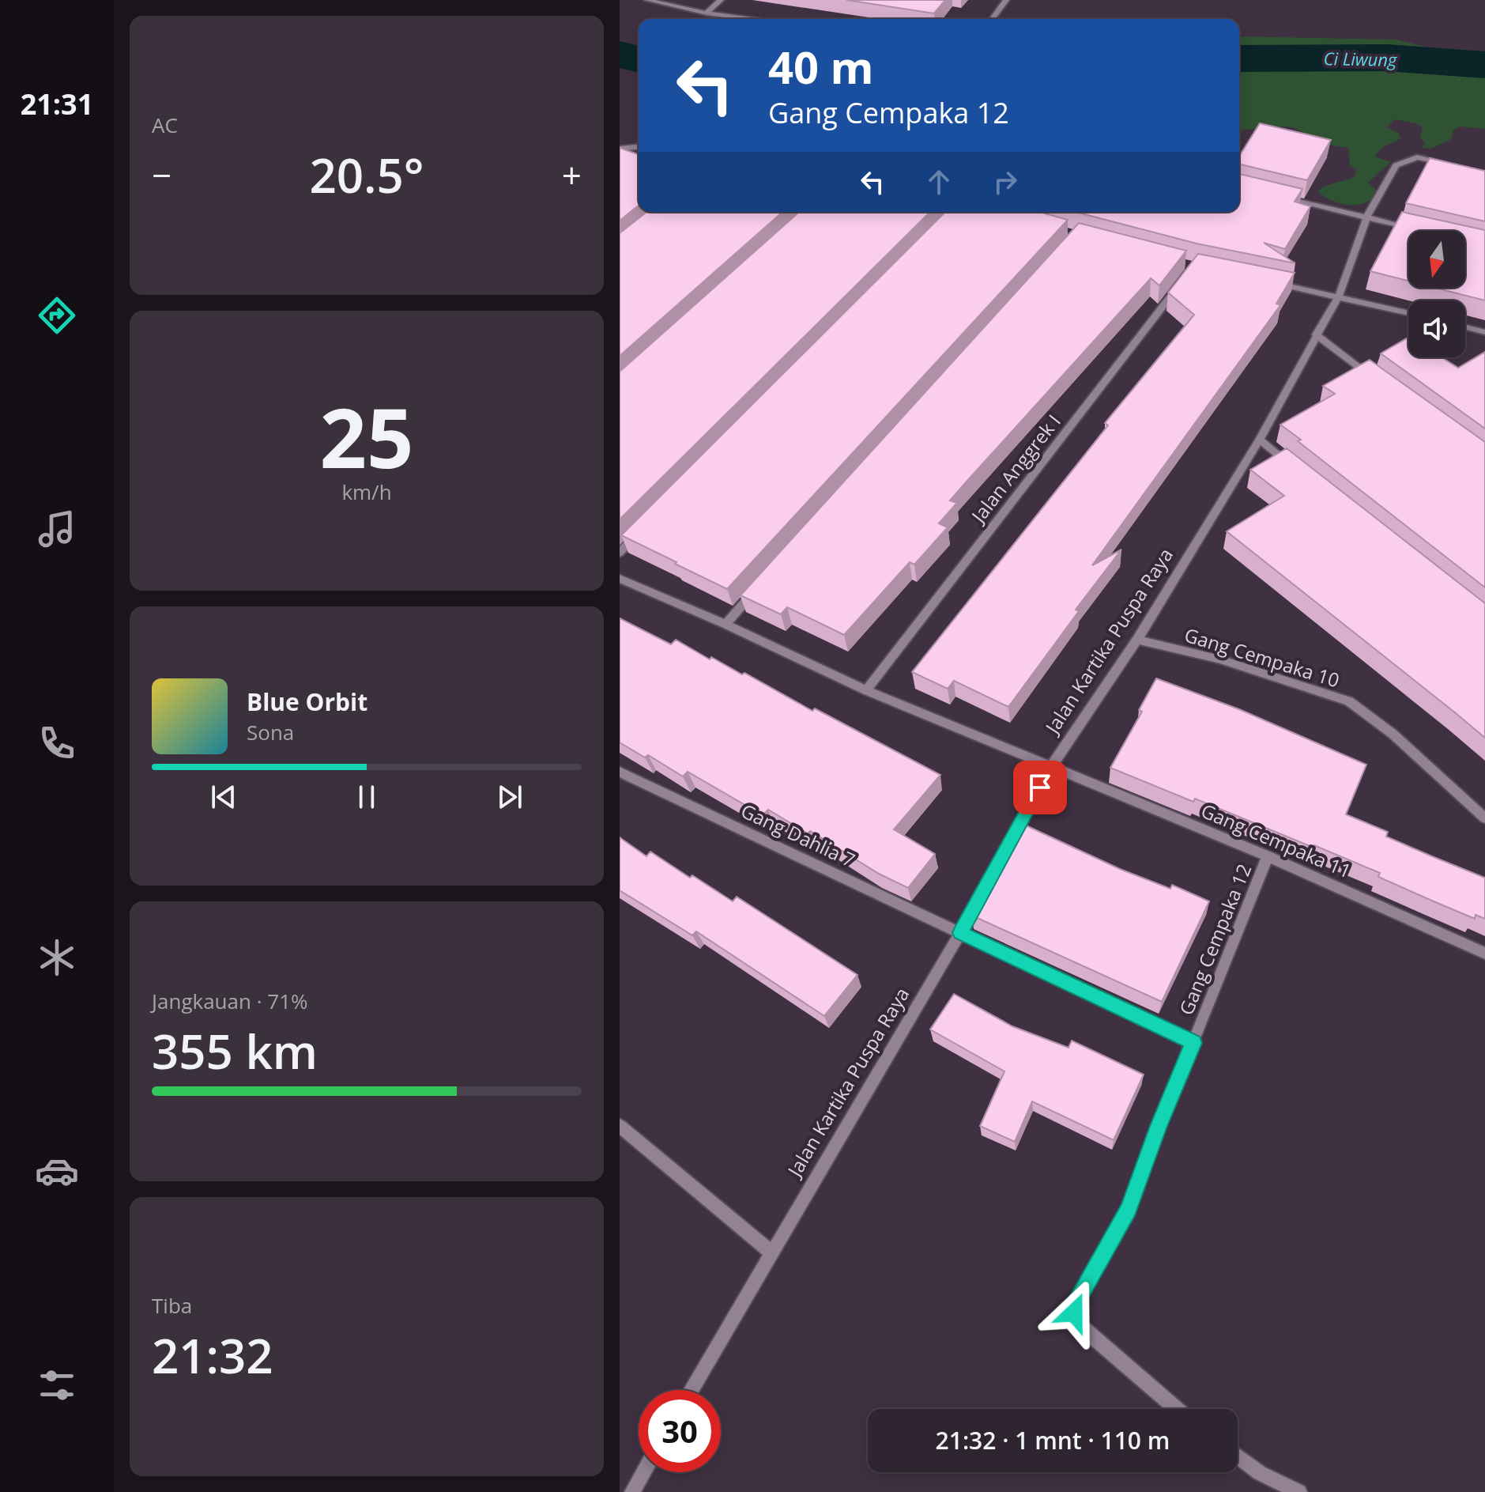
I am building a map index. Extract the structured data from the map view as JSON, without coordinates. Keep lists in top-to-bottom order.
{
  "streets": {
    "street": [
      "Jalan Anggrek I",
      "Jalan Kartika Puspa Raya",
      "Gang Cempaka 10",
      "Gang Dahlia 7",
      "Gang Cempaka 11",
      "Gang Cempaka 12"
    ]
  },
  "crossings": [
    ["Jalan Anggrek I", "Gang Cempaka 11"],
    ["Jalan Kartika Puspa Raya", "Gang Cempaka 10"],
    ["Jalan Kartika Puspa Raya", "Gang Dahlia 7"],
    ["Jalan Kartika Puspa Raya", "Gang Cempaka 11"],
    ["Jalan Kartika Puspa Raya", "Gang Cempaka 12"],
    ["Gang Dahlia 7", "Gang Cempaka 12"],
    ["Gang Cempaka 11", "Gang Cempaka 12"]
  ],
  "water": ["Ci Liwung"],
  "north": "bottom",
  "page": {
    "tabs": "21:31",
    "tile": [
      "AC",
      ["25", "km/h"],
      ["Jangkauan · 71%", "355 km"],
      ["Tiba", "21:32"]
    ],
    "turn": ["40 m", "Gang Cempaka 12"],
    "heat": ["−", "20.5°", "+"],
    "song": ["Blue Orbit", "Sona"],
    "limit": "30",
    "trip": "21:32 · 1 mnt · 110 m"
  }
}
